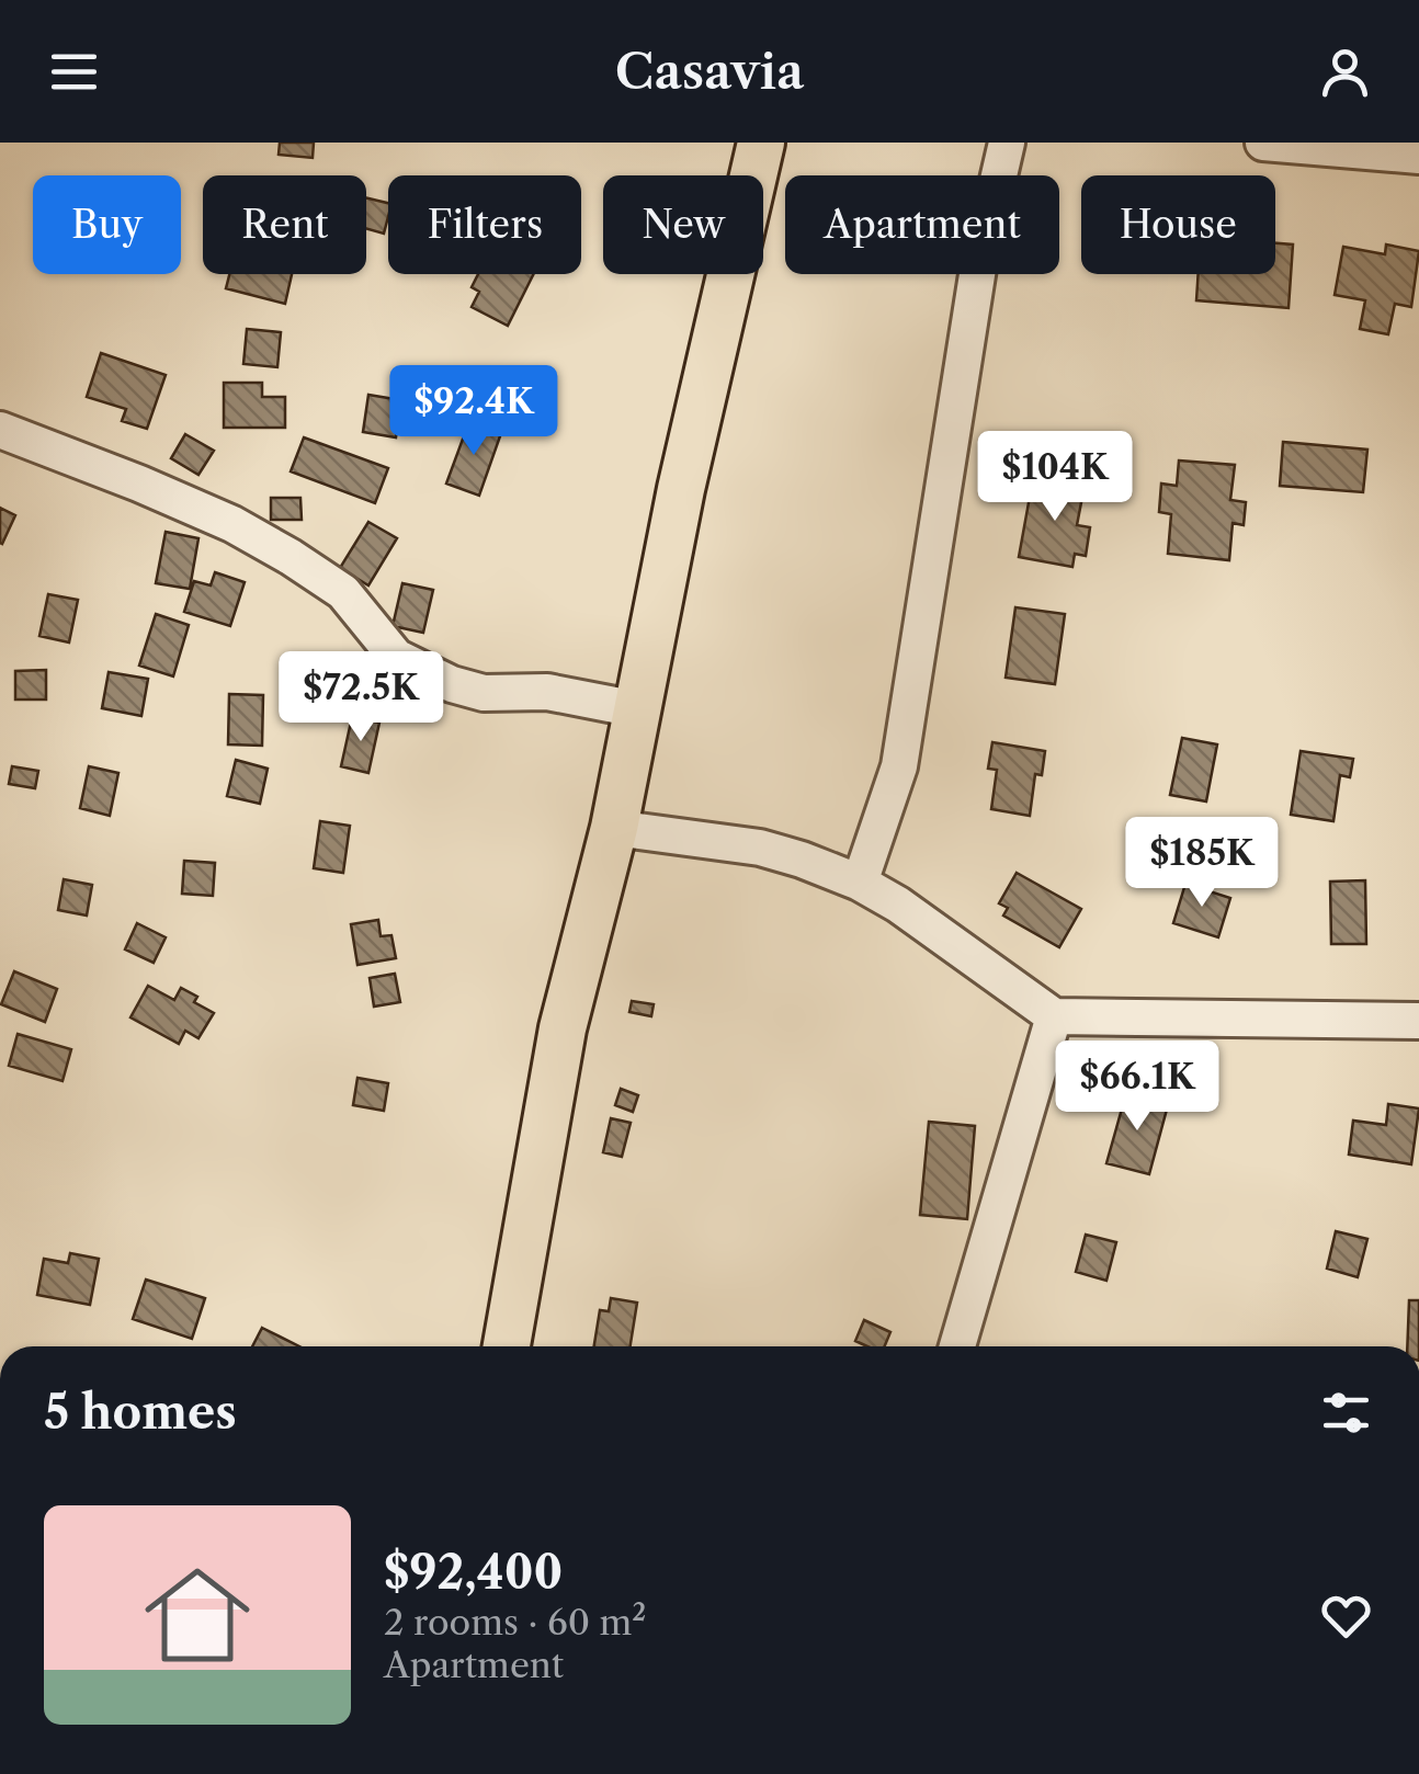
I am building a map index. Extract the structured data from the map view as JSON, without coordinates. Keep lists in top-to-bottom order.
{
  "page": {
    "header": "Casavia",
    "chip": [
      "Buy",
      "Rent",
      "Filters",
      "New",
      "Apartment",
      "House"
    ],
    "price": [
      "$92.4K",
      "$104K",
      "$72.5K",
      "$185K",
      "$66.1K"
    ],
    "heading": "5 homes",
    "list": [
      {
        "name": "$92,400",
        "note": "2 rooms · 60 m² · Apartment"
      }
    ]
  }
}
